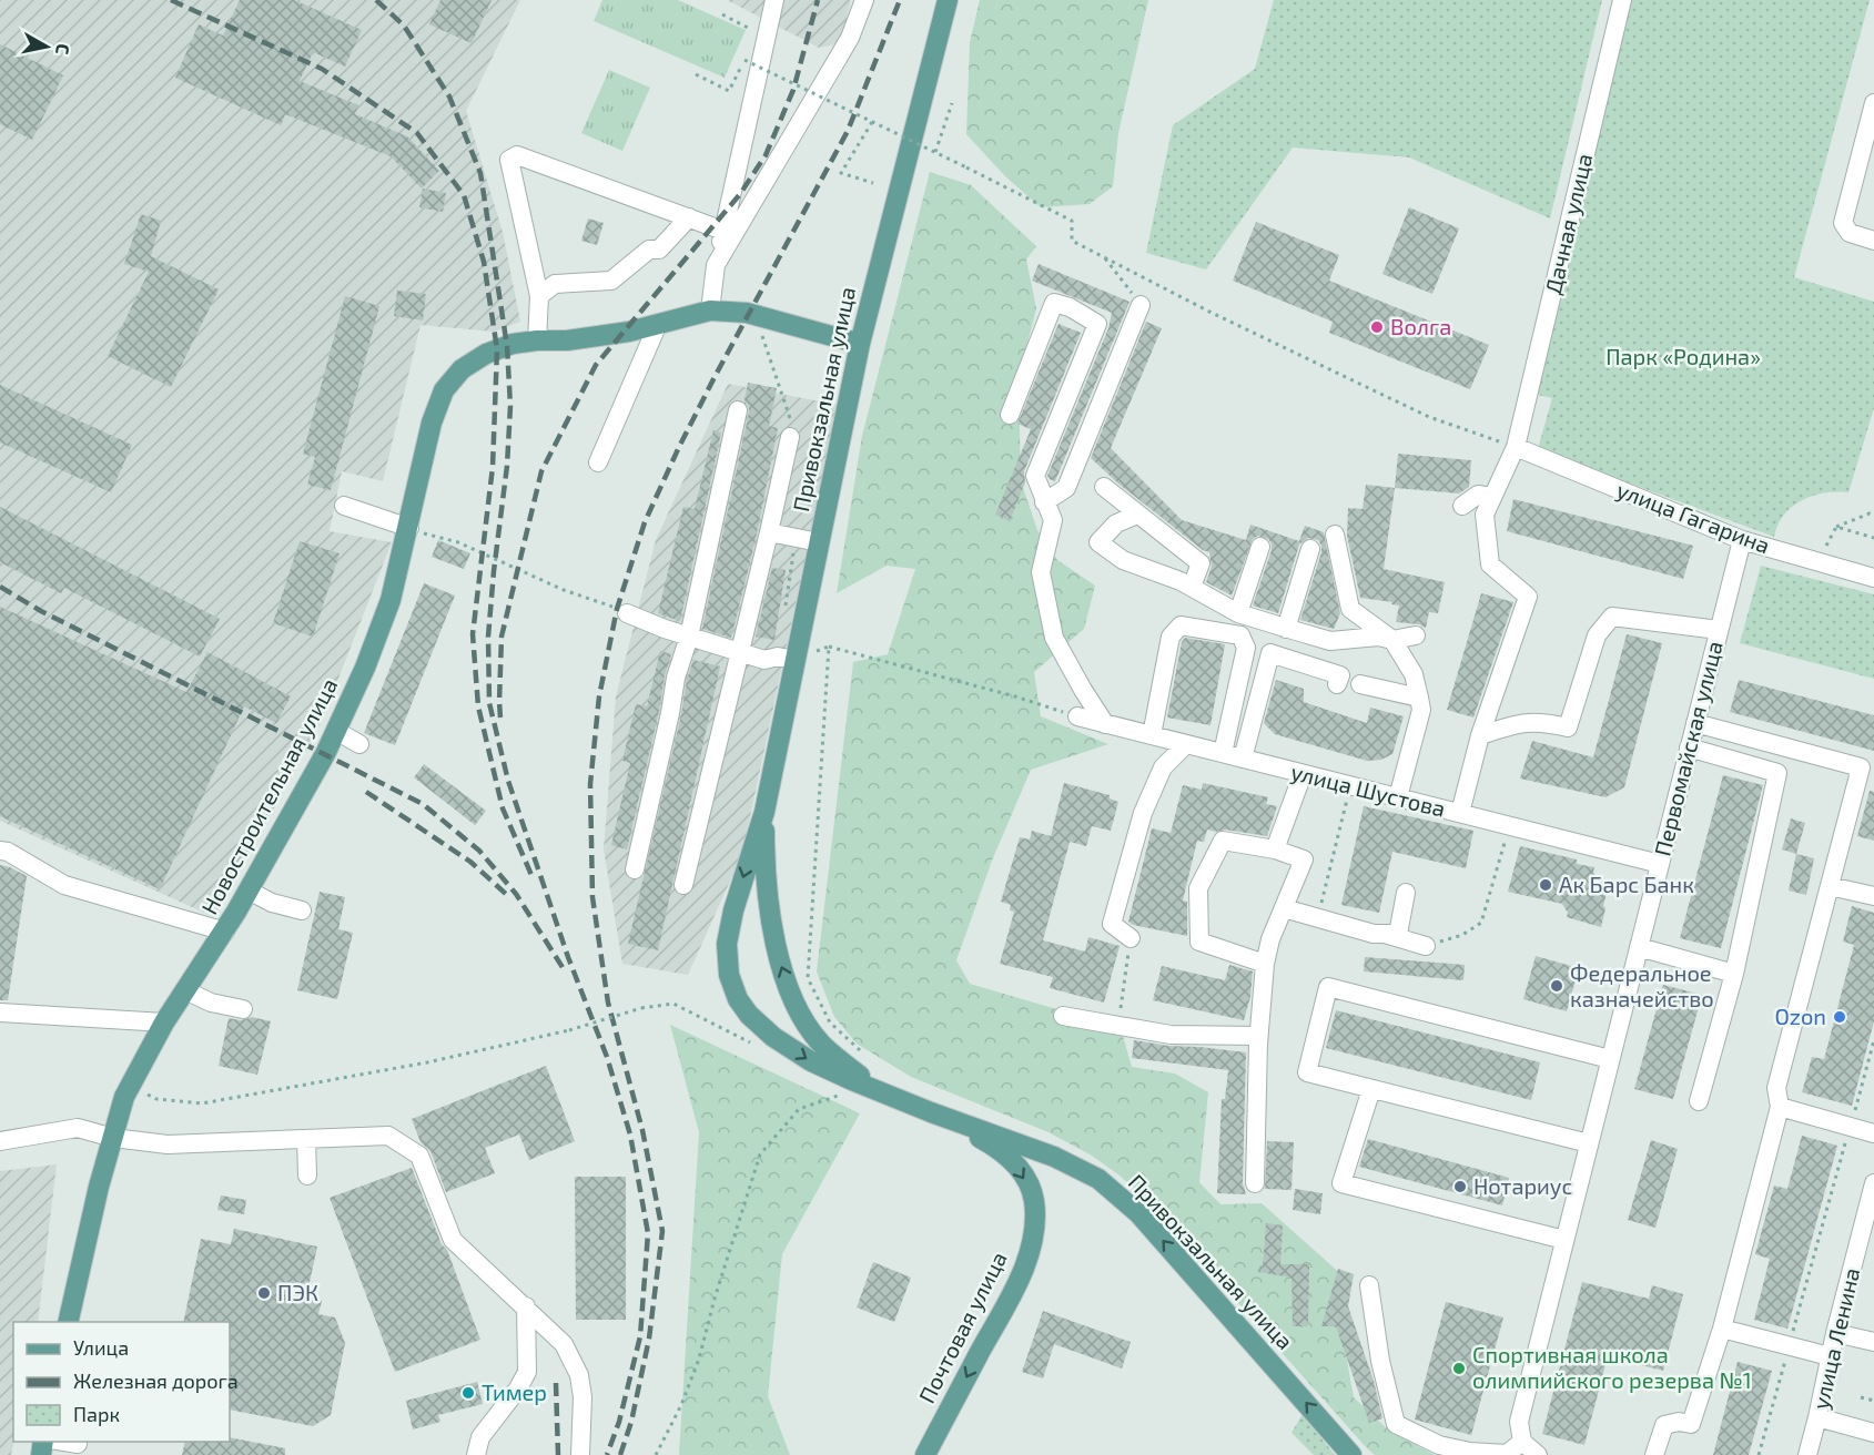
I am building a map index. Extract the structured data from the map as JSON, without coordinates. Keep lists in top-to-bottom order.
{
  "streets": {
    "main road": ["Привокзальная улица", "Новостроительная улица", "Почтовая улица"],
    "street": [
      "Дачная улица",
      "улица Гагарина",
      "Первомайская улица",
      "улица Шустова",
      "улица Ленина"
    ]
  },
  "crossings": [
    ["Дачная улица", "улица Гагарина"],
    ["Привокзальная улица", "Новостроительная улица"],
    ["Привокзальная улица", "Почтовая улица"],
    ["улица Гагарина", "Первомайская улица"],
    ["Первомайская улица", "улица Шустова"]
  ],
  "one_way": ["Привокзальная улица", "Почтовая улица"],
  "parks": ["Парк «Родина»"],
  "places": [
    "Волга",
    "Ак Барс Банк",
    "Федеральное казначейство",
    "Ozon",
    "Нотариус",
    "ПЭК",
    "Спортивная школа олимпийского резерва №1",
    "Тимер"
  ],
  "legend": ["Улица", "Железная дорога", "Парк"],
  "north": "right"
}
